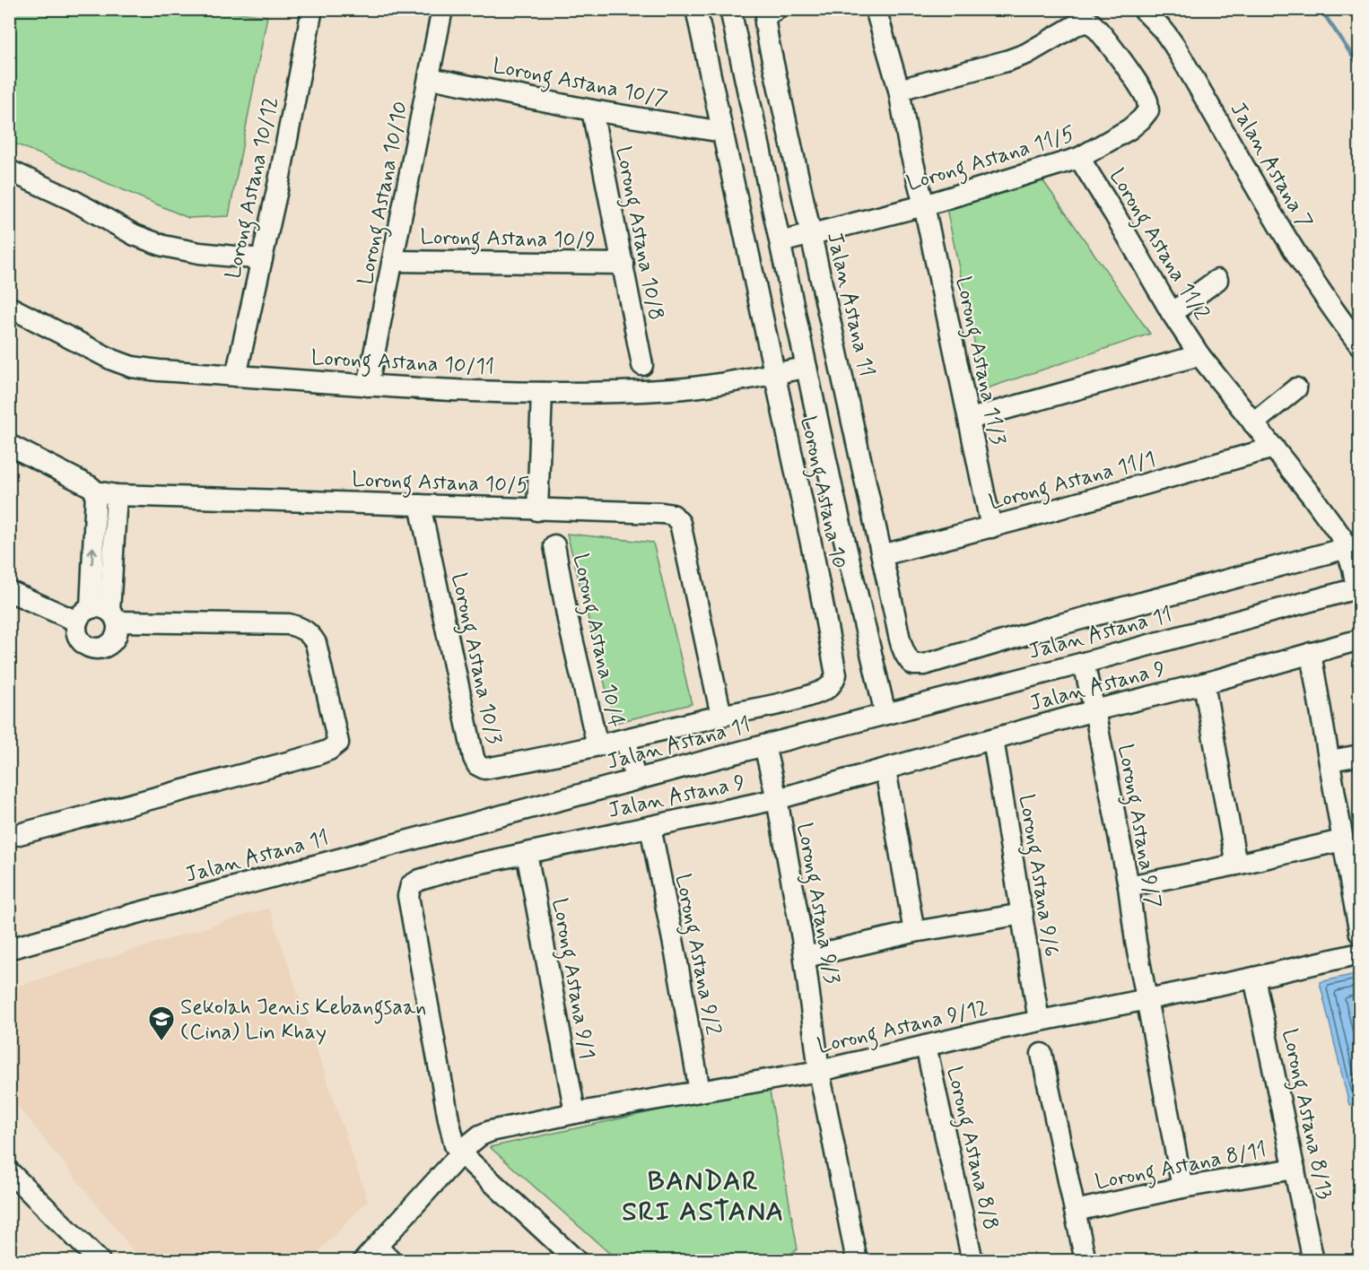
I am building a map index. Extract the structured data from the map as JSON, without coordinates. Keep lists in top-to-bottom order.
{
  "streets": {
    "street": [
      "Lorong Astana 10/7",
      "Lorong Astana 11/5",
      "Jalan Astana 7",
      "Lorong Astana 10/12",
      "Lorong Astana 10/10",
      "Lorong Astana 10/8",
      "Lorong Astana 10/9",
      "Lorong Astana 11/2",
      "Jalan Astana 11",
      "Lorong Astana 11/3",
      "Lorong Astana 10/11",
      "Lorong Astana 11/1",
      "Lorong Astana 10/5",
      "Lorong Astana 10",
      "Lorong Astana 10/4",
      "Lorong Astana 10/3",
      "Jalan Astana 9",
      "Lorong Astana 9/7",
      "Lorong Astana 9/6",
      "Lorong Astana 9/3",
      "Lorong Astana 9/2",
      "Lorong Astana 9/1",
      "Lorong Astana 9/12",
      "Lorong Astana 8/13",
      "Lorong Astana 8/8",
      "Lorong Astana 8/11"
    ]
  },
  "crossings": [
    ["Lorong Astana 10/7", "Lorong Astana 10/10"],
    ["Lorong Astana 10/7", "Lorong Astana 10/8"],
    ["Lorong Astana 10/7", "Lorong Astana 10"],
    ["Lorong Astana 11/5", "Lorong Astana 11/2"],
    ["Lorong Astana 11/5", "Jalan Astana 11"],
    ["Lorong Astana 11/5", "Lorong Astana 11/3"],
    ["Lorong Astana 10/12", "Lorong Astana 10/11"],
    ["Lorong Astana 10/10", "Lorong Astana 10/9"],
    ["Lorong Astana 10/10", "Lorong Astana 10/11"],
    ["Lorong Astana 10/8", "Lorong Astana 10/9"],
    ["Lorong Astana 11/2", "Jalan Astana 11"],
    ["Lorong Astana 11/2", "Lorong Astana 11/3"],
    ["Lorong Astana 11/2", "Lorong Astana 11/1"],
    ["Jalan Astana 11", "Lorong Astana 11/1"],
    ["Jalan Astana 11", "Lorong Astana 9/7"],
    ["Jalan Astana 11", "Lorong Astana 9/3"],
    ["Lorong Astana 11/3", "Lorong Astana 11/1"],
    ["Lorong Astana 10/11", "Lorong Astana 10"],
    ["Lorong Astana 10/5", "Lorong Astana 10"],
    ["Lorong Astana 10/5", "Lorong Astana 10/3"],
    ["Lorong Astana 10", "Lorong Astana 10/4"],
    ["Lorong Astana 10", "Lorong Astana 10/3"],
    ["Jalan Astana 9", "Lorong Astana 9/7"],
    ["Jalan Astana 9", "Lorong Astana 9/6"],
    ["Jalan Astana 9", "Lorong Astana 9/3"],
    ["Jalan Astana 9", "Lorong Astana 9/2"],
    ["Jalan Astana 9", "Lorong Astana 9/1"],
    ["Jalan Astana 9", "Lorong Astana 9/12"],
    ["Lorong Astana 9/7", "Lorong Astana 9/12"],
    ["Lorong Astana 9/7", "Lorong Astana 8/11"],
    ["Lorong Astana 9/6", "Lorong Astana 9/12"],
    ["Lorong Astana 9/3", "Lorong Astana 9/12"],
    ["Lorong Astana 9/2", "Lorong Astana 9/12"],
    ["Lorong Astana 9/1", "Lorong Astana 9/12"],
    ["Lorong Astana 9/12", "Lorong Astana 8/13"],
    ["Lorong Astana 9/12", "Lorong Astana 8/8"],
    ["Lorong Astana 8/13", "Lorong Astana 8/11"]
  ],
  "districts": ["BANDAR SRI ASTANA"],
  "places": {
    "school or university": ["Sekolah Jenis Kebangsaan (Cina) Lin Khay"]
  }
}
